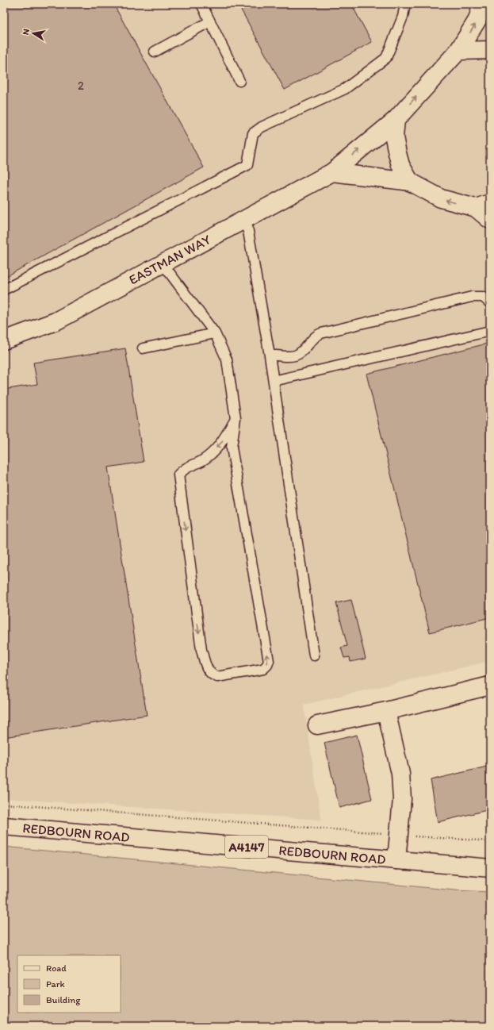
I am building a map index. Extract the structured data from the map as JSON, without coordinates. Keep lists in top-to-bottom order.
{
  "streets": {
    "street": ["EASTMAN WAY", "REDBOURN ROAD", "A4147"]
  },
  "one_way": ["EASTMAN WAY"],
  "house_numbers": ["2"],
  "legend": ["Road", "Park", "Building"],
  "north": "left"
}
